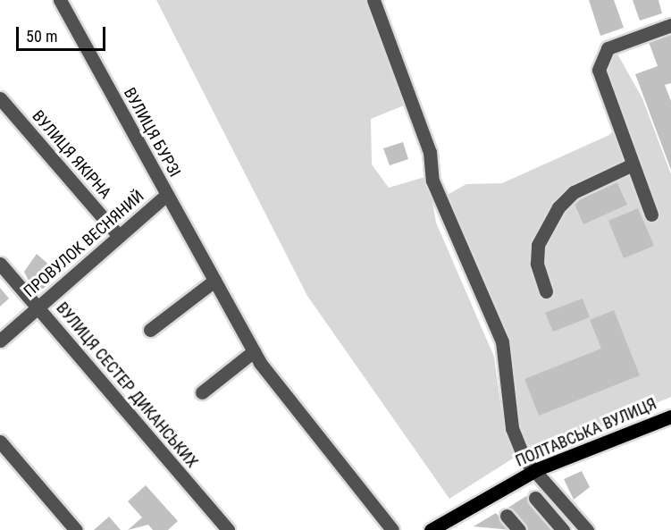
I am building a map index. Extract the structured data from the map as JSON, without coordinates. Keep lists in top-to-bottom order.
{
  "streets": {
    "main road": ["ПОЛТАВСЬКА ВУЛИЦЯ"],
    "street": [
      "ВУЛИЦЯ БУРЗІ",
      "ВУЛИЦЯ ЯКІРНА",
      "ПРОВУЛОК ВЕСНЯНИЙ",
      "ВУЛИЦЯ СЕСТЕР ДИКАНСЬКИХ"
    ]
  },
  "crossings": [
    ["ВУЛИЦЯ БУРЗІ", "ПРОВУЛОК ВЕСНЯНИЙ"],
    ["ВУЛИЦЯ ЯКІРНА", "ПРОВУЛОК ВЕСНЯНИЙ"],
    ["ПРОВУЛОК ВЕСНЯНИЙ", "ВУЛИЦЯ СЕСТЕР ДИКАНСЬКИХ"]
  ],
  "scale_bar": "50 m"
}
